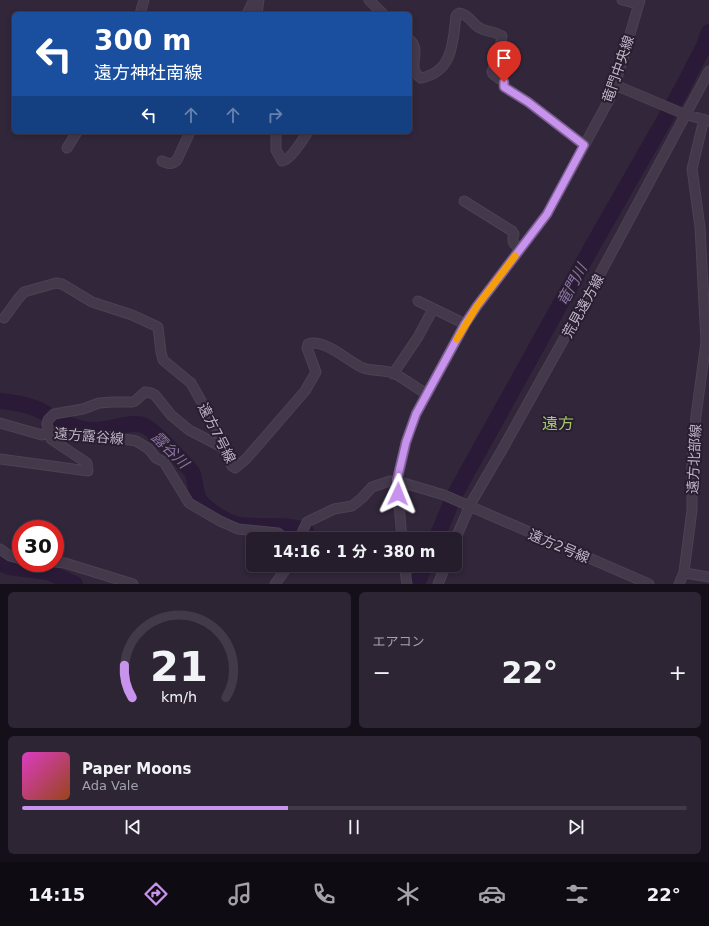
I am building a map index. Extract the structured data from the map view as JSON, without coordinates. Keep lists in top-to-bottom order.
{
  "streets": {
    "street": [
      "竜門中央線",
      "荒見遠方線",
      "遠方7号線",
      "遠方露谷線",
      "遠方北部線",
      "遠方2号線"
    ]
  },
  "crossings": [
    ["竜門中央線", "遠方7号線"],
    ["竜門中央線", "遠方2号線"],
    ["荒見遠方線", "遠方2号線"]
  ],
  "districts": ["遠方"],
  "water": ["竜門川", "露谷川"],
  "page": {
    "turn": ["300 m", "遠方神社南線"],
    "limit": "30",
    "trip": "14:16 · 1 分 · 380 m",
    "tile": "エアコン",
    "heat": ["−", "22°", "+"],
    "song": ["Paper Moons", "Ada Vale"],
    "tabs": ["14:15", "22°"],
    "gauge": ["21", "km/h"]
  }
}
